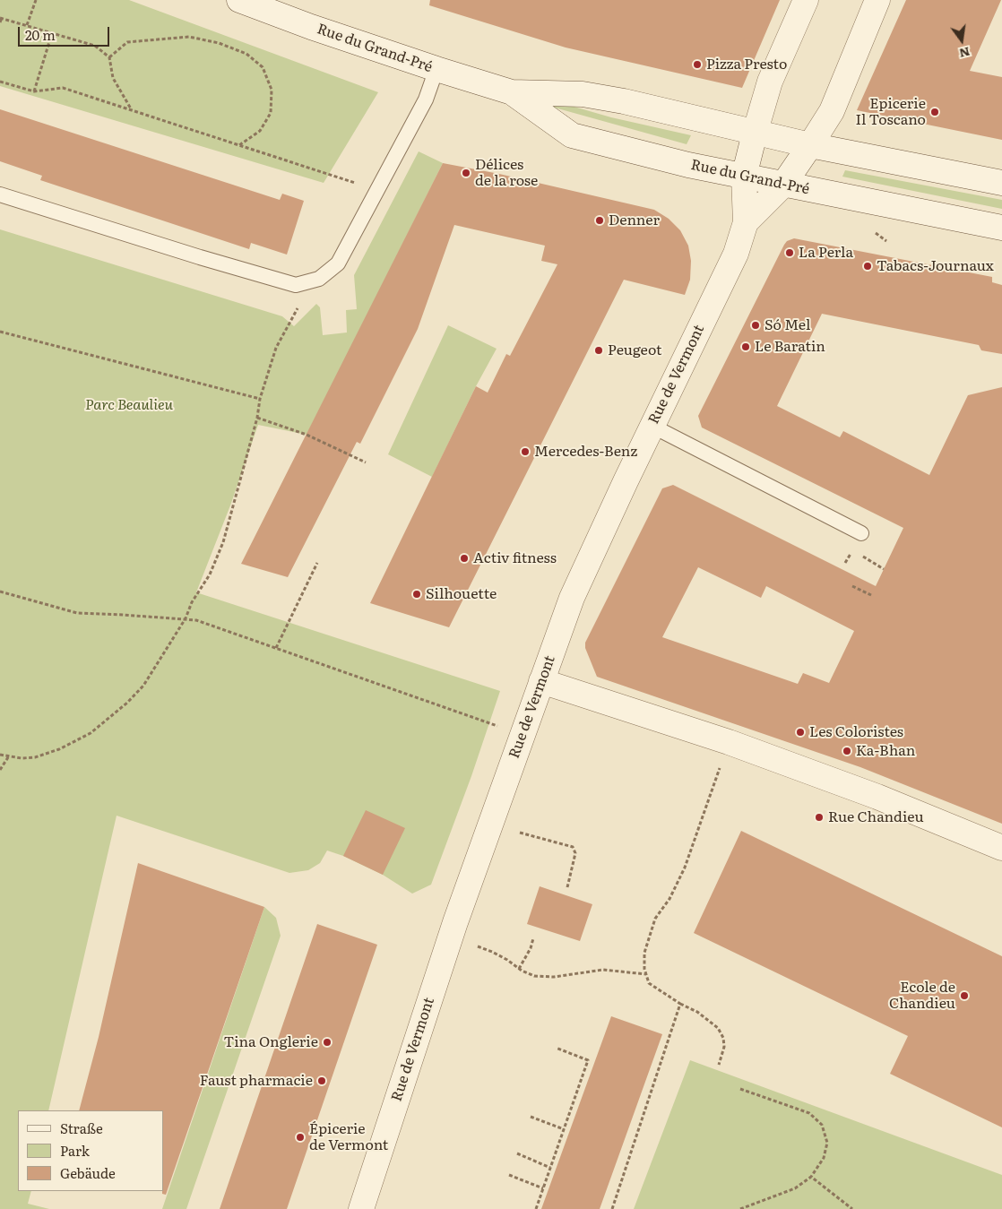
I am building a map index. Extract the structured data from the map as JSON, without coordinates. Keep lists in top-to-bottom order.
{
  "streets": {
    "street": ["Rue du Grand-Pré", "Rue de Vermont"]
  },
  "crossings": [
    ["Rue du Grand-Pré", "Rue de Vermont"]
  ],
  "parks": ["Parc Beaulieu"],
  "places": [
    "Pizza Presto",
    "Epicerie Il Toscano",
    "Délices de la rose",
    "Denner",
    "La Perla",
    "Tabacs-Journaux",
    "Só Mel",
    "Le Baratin",
    "Peugeot",
    "Mercedes-Benz",
    "Activ fitness",
    "Silhouette",
    "Les Coloristes",
    "Ka-Bhan",
    "Rue Chandieu",
    "Ecole de Chandieu",
    "Tina Onglerie",
    "Faust pharmacie",
    "Épicerie de Vermont"
  ],
  "legend": ["Straße", "Park", "Gebäude"],
  "scale_bar": "20 m",
  "north": "bottom"
}
